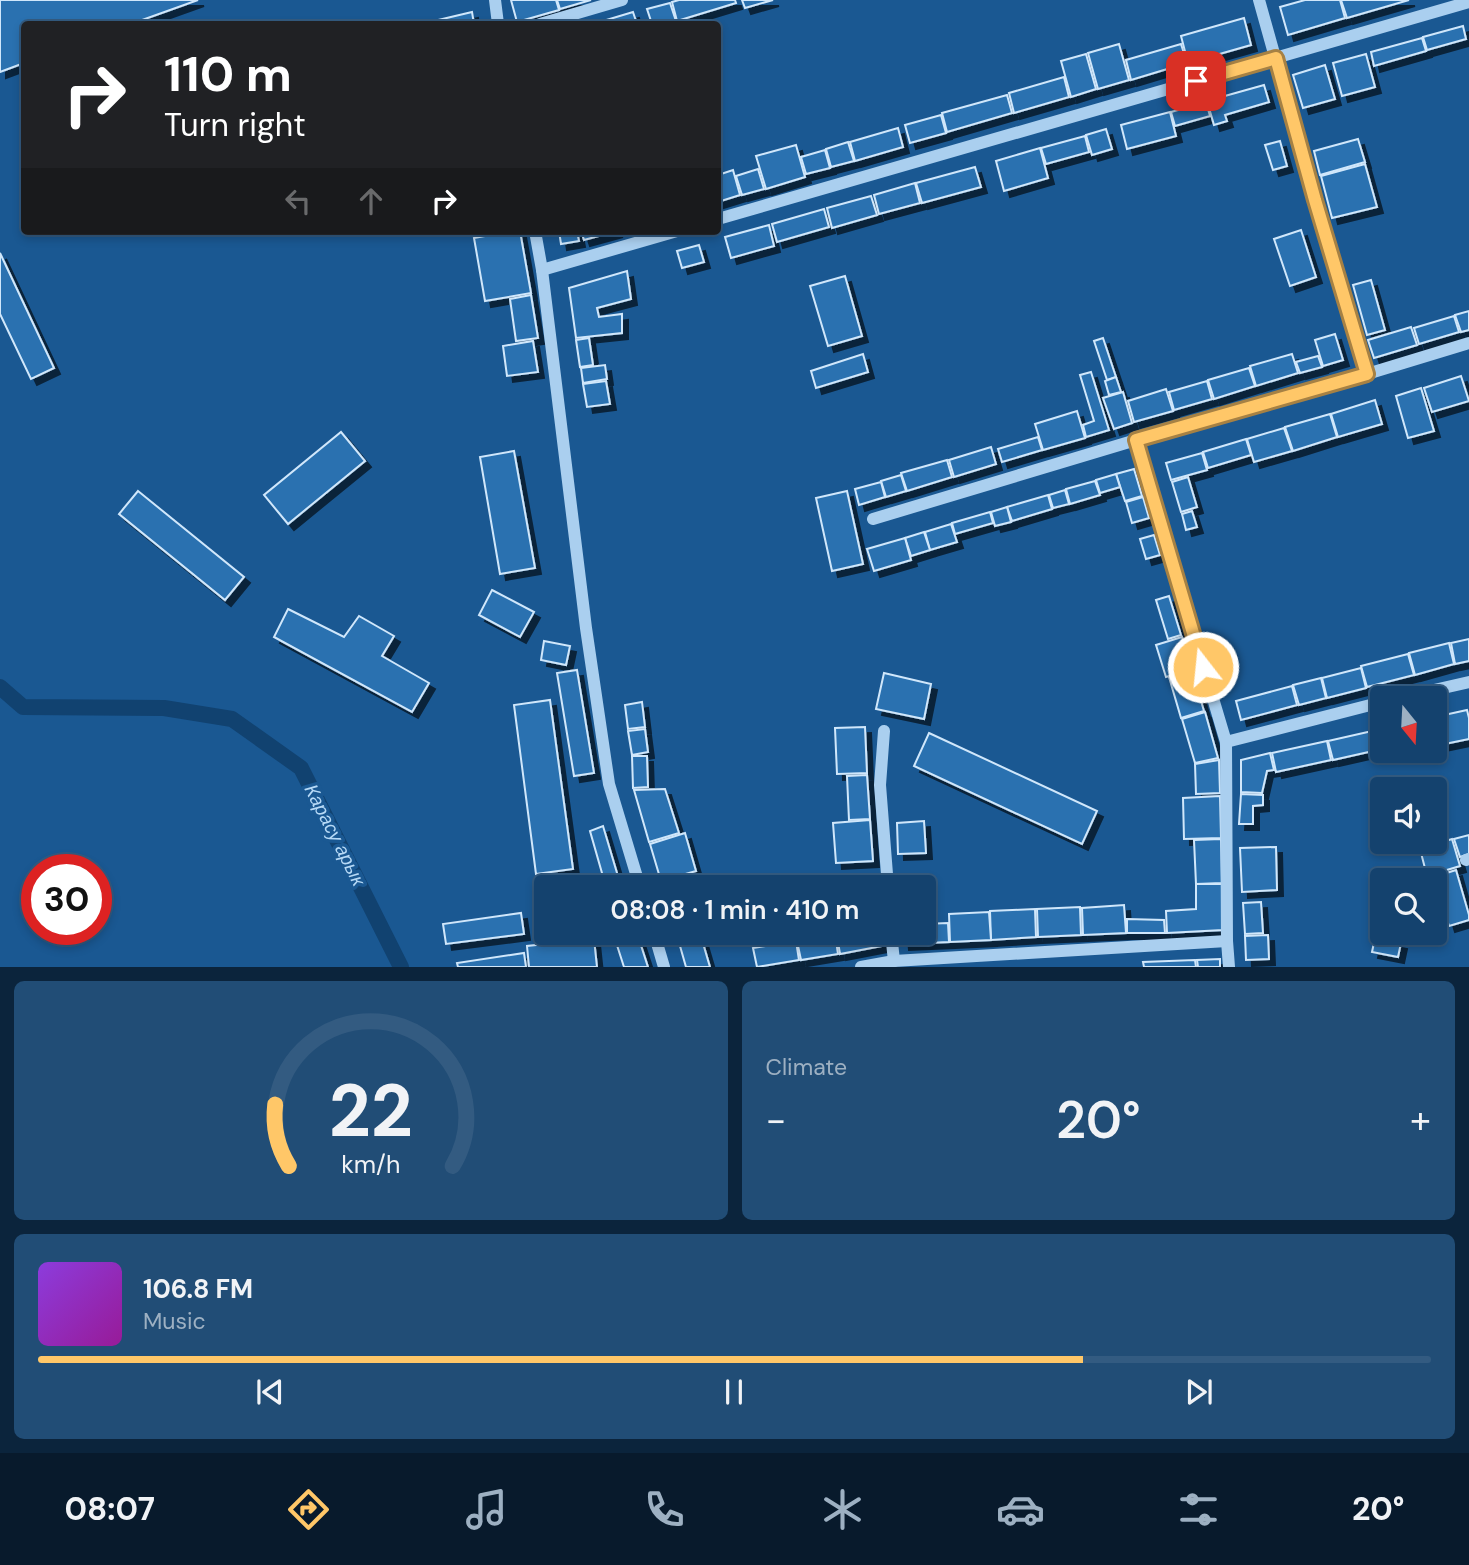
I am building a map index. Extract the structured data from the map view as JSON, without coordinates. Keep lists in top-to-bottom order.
{
  "water": ["Карасу арык"],
  "north": "bottom",
  "page": {
    "turn": ["110 m", "Turn right"],
    "limit": "30",
    "trip": "08:08 · 1 min · 410 m",
    "tile": "Climate",
    "heat": ["−", "20°", "+"],
    "song": ["106.8 FM", "Music"],
    "tabs": ["08:07", "20°"],
    "gauge": ["22", "km/h"]
  }
}
